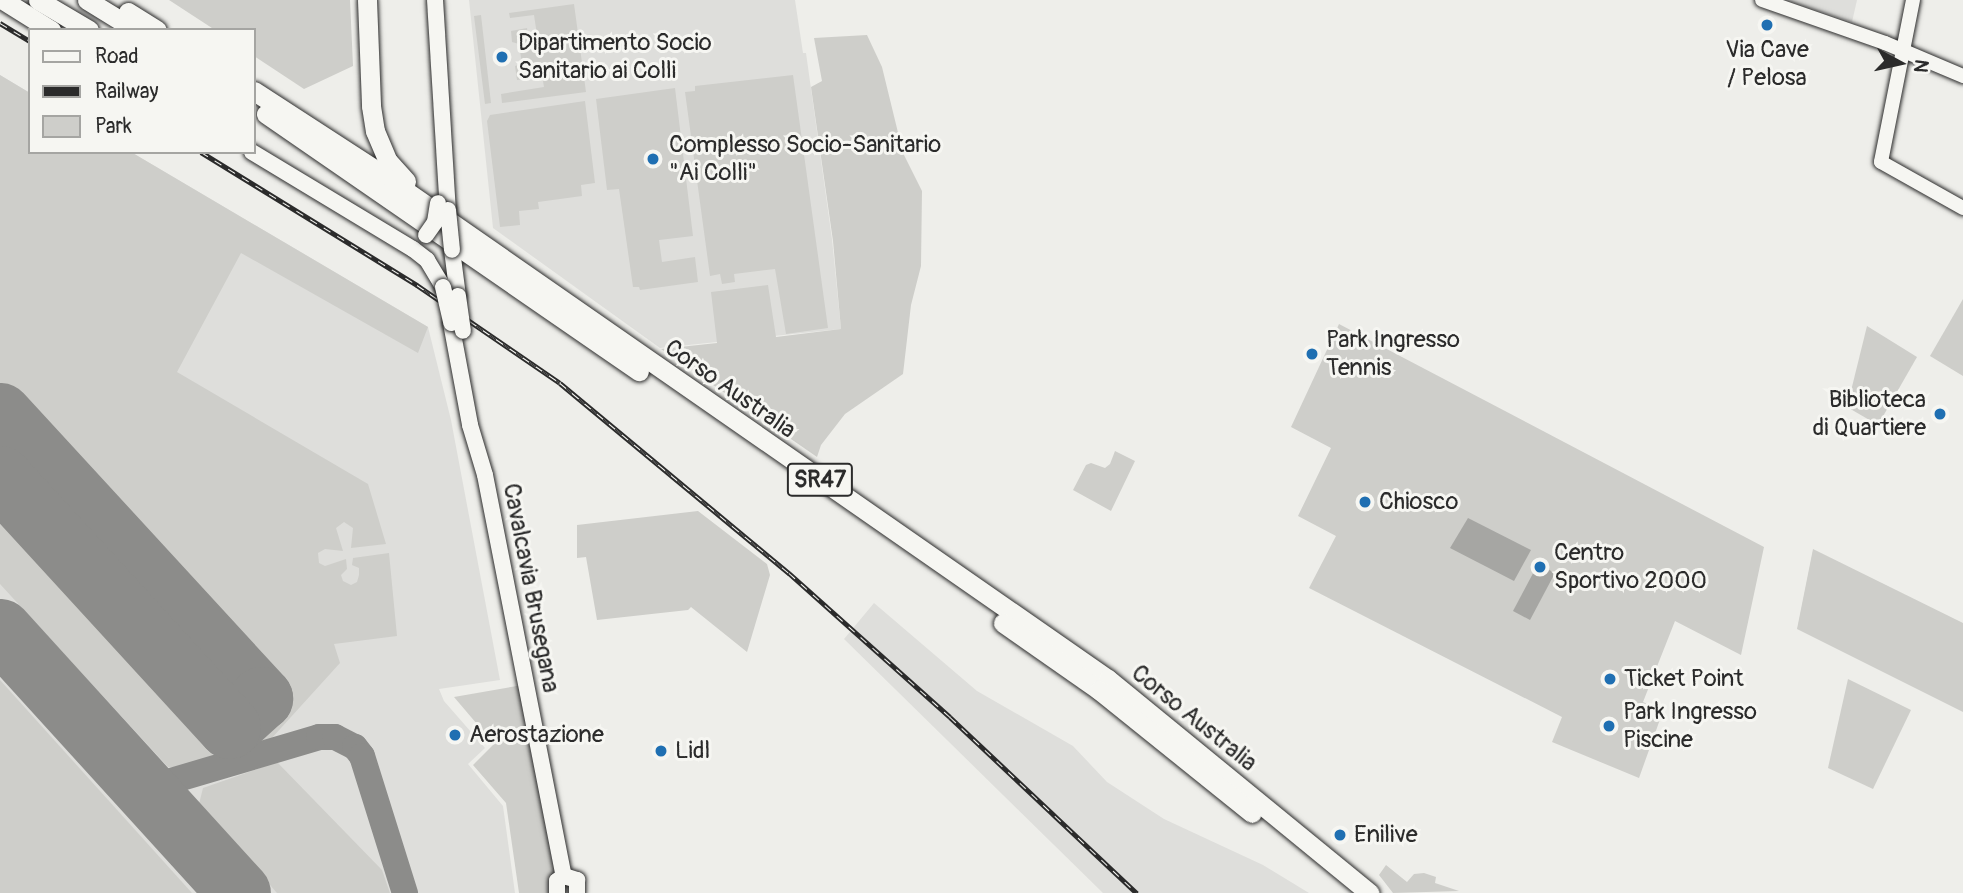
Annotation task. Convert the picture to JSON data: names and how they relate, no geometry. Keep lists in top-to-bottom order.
{
  "streets": {
    "highway": ["Corso Australia", "SR47"],
    "main road": ["Cavalcavia Brusegana"]
  },
  "places": [
    "Via Cave / Pelosa",
    "Dipartimento Socio Sanitario ai Colli",
    "Complesso Socio-Sanitario \"Ai Colli\"",
    "Park Ingresso Tennis",
    "Biblioteca di Quartiere",
    "Chiosco",
    "Centro Sportivo 2000",
    "Ticket Point",
    "Park Ingresso Piscine",
    "Aerostazione",
    "Lidl",
    "Enilive"
  ],
  "legend": ["Road", "Railway", "Park"],
  "north": "right"
}
